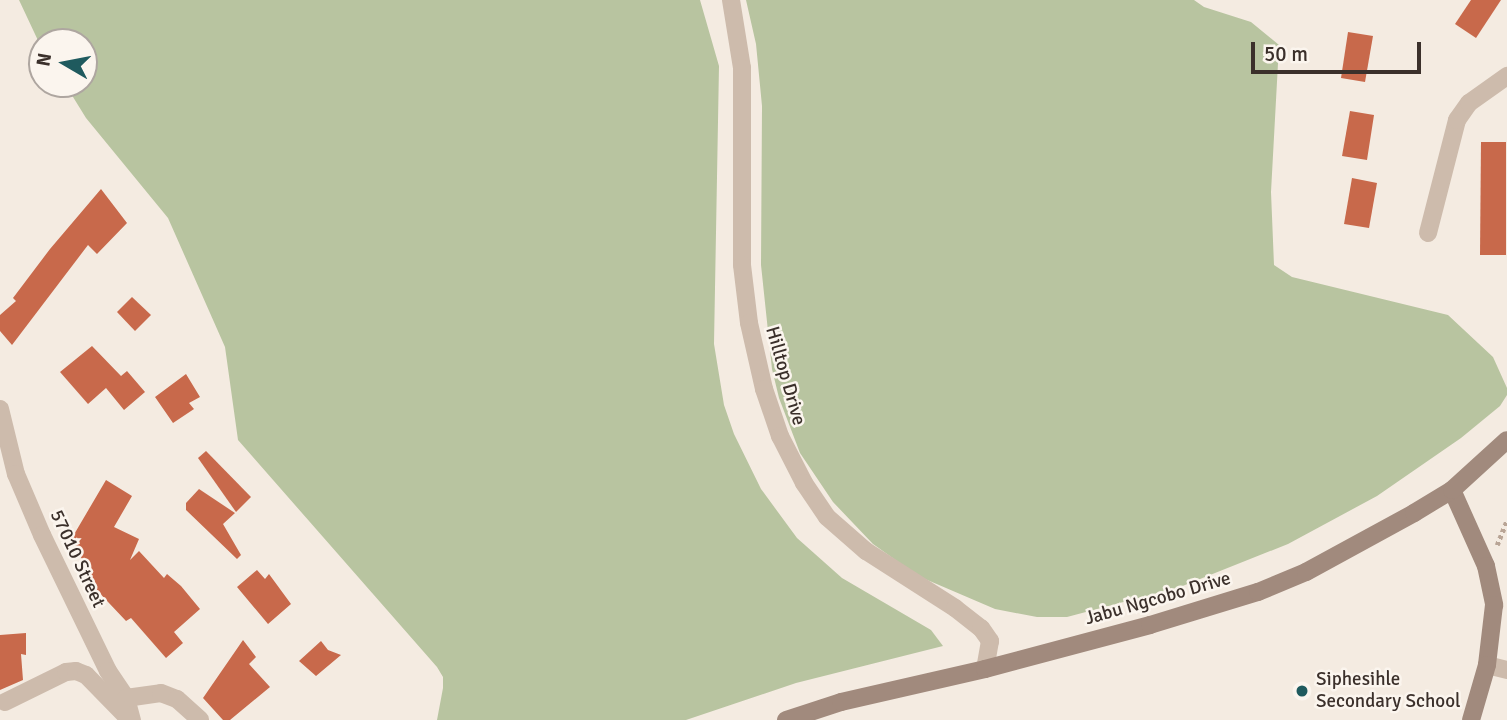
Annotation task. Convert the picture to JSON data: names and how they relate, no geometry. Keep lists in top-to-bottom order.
{
  "streets": {
    "main road": ["Jabu Ngcobo Drive"],
    "street": ["Hilltop Drive", "57010 Street"]
  },
  "crossings": [
    ["Hilltop Drive", "Jabu Ngcobo Drive"]
  ],
  "places": ["Siphesihle Secondary School"],
  "scale_bar": "50 m",
  "north": "left"
}
